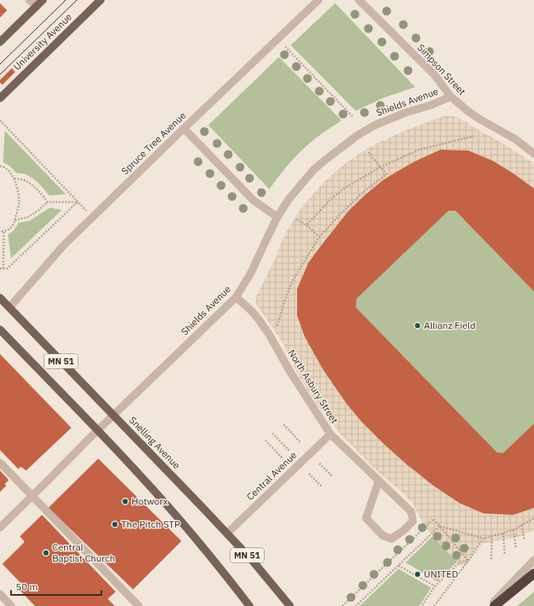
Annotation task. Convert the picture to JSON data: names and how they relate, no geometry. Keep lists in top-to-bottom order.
{
  "streets": {
    "main road": ["University Avenue", "MN 51", "Snelling Avenue"],
    "street": [
      "Simpson Street",
      "Shields Avenue",
      "Spruce Tree Avenue",
      "North Asbury Street",
      "Central Avenue"
    ]
  },
  "crossings": [
    ["Simpson Street", "Shields Avenue"],
    ["Shields Avenue", "MN 51"],
    ["Shields Avenue", "North Asbury Street"],
    ["Shields Avenue", "Snelling Avenue"],
    ["Spruce Tree Avenue", "Snelling Avenue"],
    ["North Asbury Street", "Central Avenue"],
    ["Snelling Avenue", "Central Avenue"]
  ],
  "places": [
    "Allianz Field",
    "Hotworx",
    "The Pitch STP",
    "Central Baptist Church",
    "UNITED"
  ],
  "scale_bar": "50 m"
}
